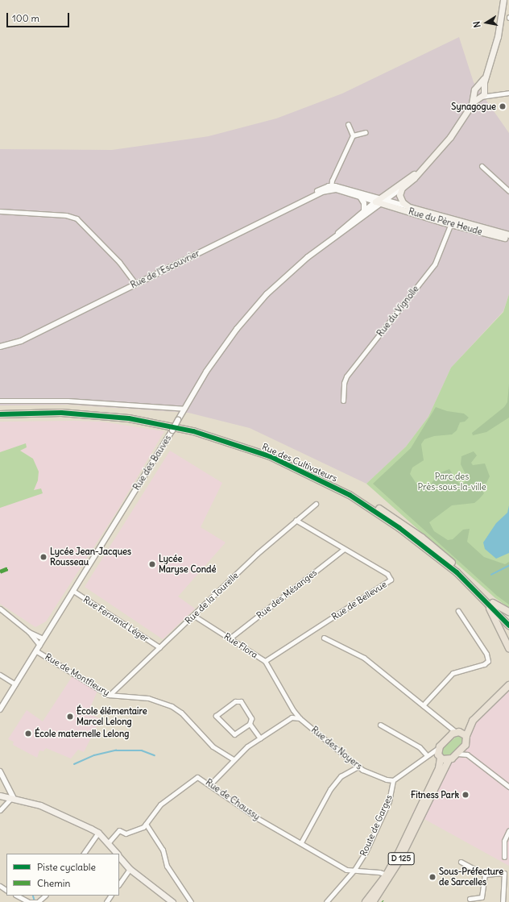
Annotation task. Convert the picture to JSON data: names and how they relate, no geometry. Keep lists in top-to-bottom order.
{
  "streets": {
    "main road": ["Rue du Père Heude", "Rue des Cultivateurs", "D 125"],
    "street": [
      "Rue de l'Escouvrier",
      "Rue du Vignolle",
      "Rue des Bauves",
      "Rue des Mésanges",
      "Rue de la Tourelle",
      "Rue de Bellevue",
      "Rue Fernand Léger",
      "Rue Flora",
      "Rue de Montfleury",
      "Rue des Noyers",
      "Rue de Chaussy",
      "Route de Garges"
    ]
  },
  "crossings": [
    ["Rue du Père Heude", "Rue du Vignolle"],
    ["Rue du Père Heude", "Rue des Bauves"],
    ["Rue des Bauves", "Rue Fernand Léger"],
    ["Rue des Bauves", "Rue de Montfleury"],
    ["Rue des Mésanges", "Rue de Bellevue"],
    ["Rue des Mésanges", "Rue Flora"],
    ["Rue de la Tourelle", "Rue de Bellevue"],
    ["Rue de la Tourelle", "Rue Fernand Léger"],
    ["Rue de la Tourelle", "Rue Flora"],
    ["Rue de la Tourelle", "Rue de Montfleury"],
    ["Rue de Bellevue", "Rue Flora"],
    ["Rue Flora", "Rue des Noyers"],
    ["Rue des Noyers", "Route de Garges"],
    ["Rue de Chaussy", "Route de Garges"],
    ["Rue de Chaussy", "D 125"]
  ],
  "parks": ["Parc des Près-sous-la-ville"],
  "places": [
    "Synagogue",
    "Lycée Jean-Jacques Rousseau",
    "Lycée Maryse Condé",
    "École élémentaire Marcel Lelong",
    "École maternelle Lelong",
    "Fitness Park",
    "Sous-Préfecture de Sarcelles"
  ],
  "legend": ["Piste cyclable", "Chemin"],
  "scale_bar": "100 m",
  "north": "left"
}
